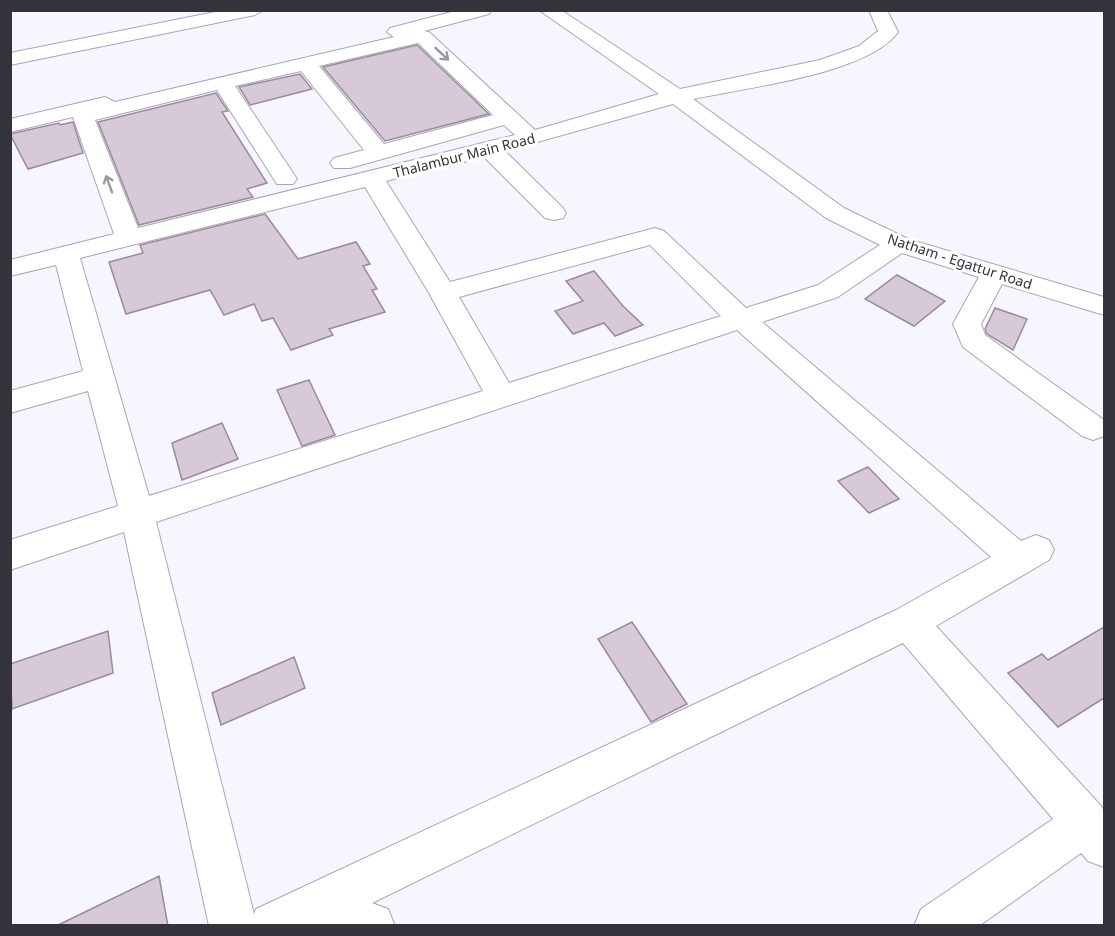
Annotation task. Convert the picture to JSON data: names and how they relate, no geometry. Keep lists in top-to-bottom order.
{
  "streets": {
    "street": ["Thalambur Main Road", "Natham - Egattur Road"]
  },
  "crossings": [
    ["Thalambur Main Road", "Natham - Egattur Road"]
  ]
}
